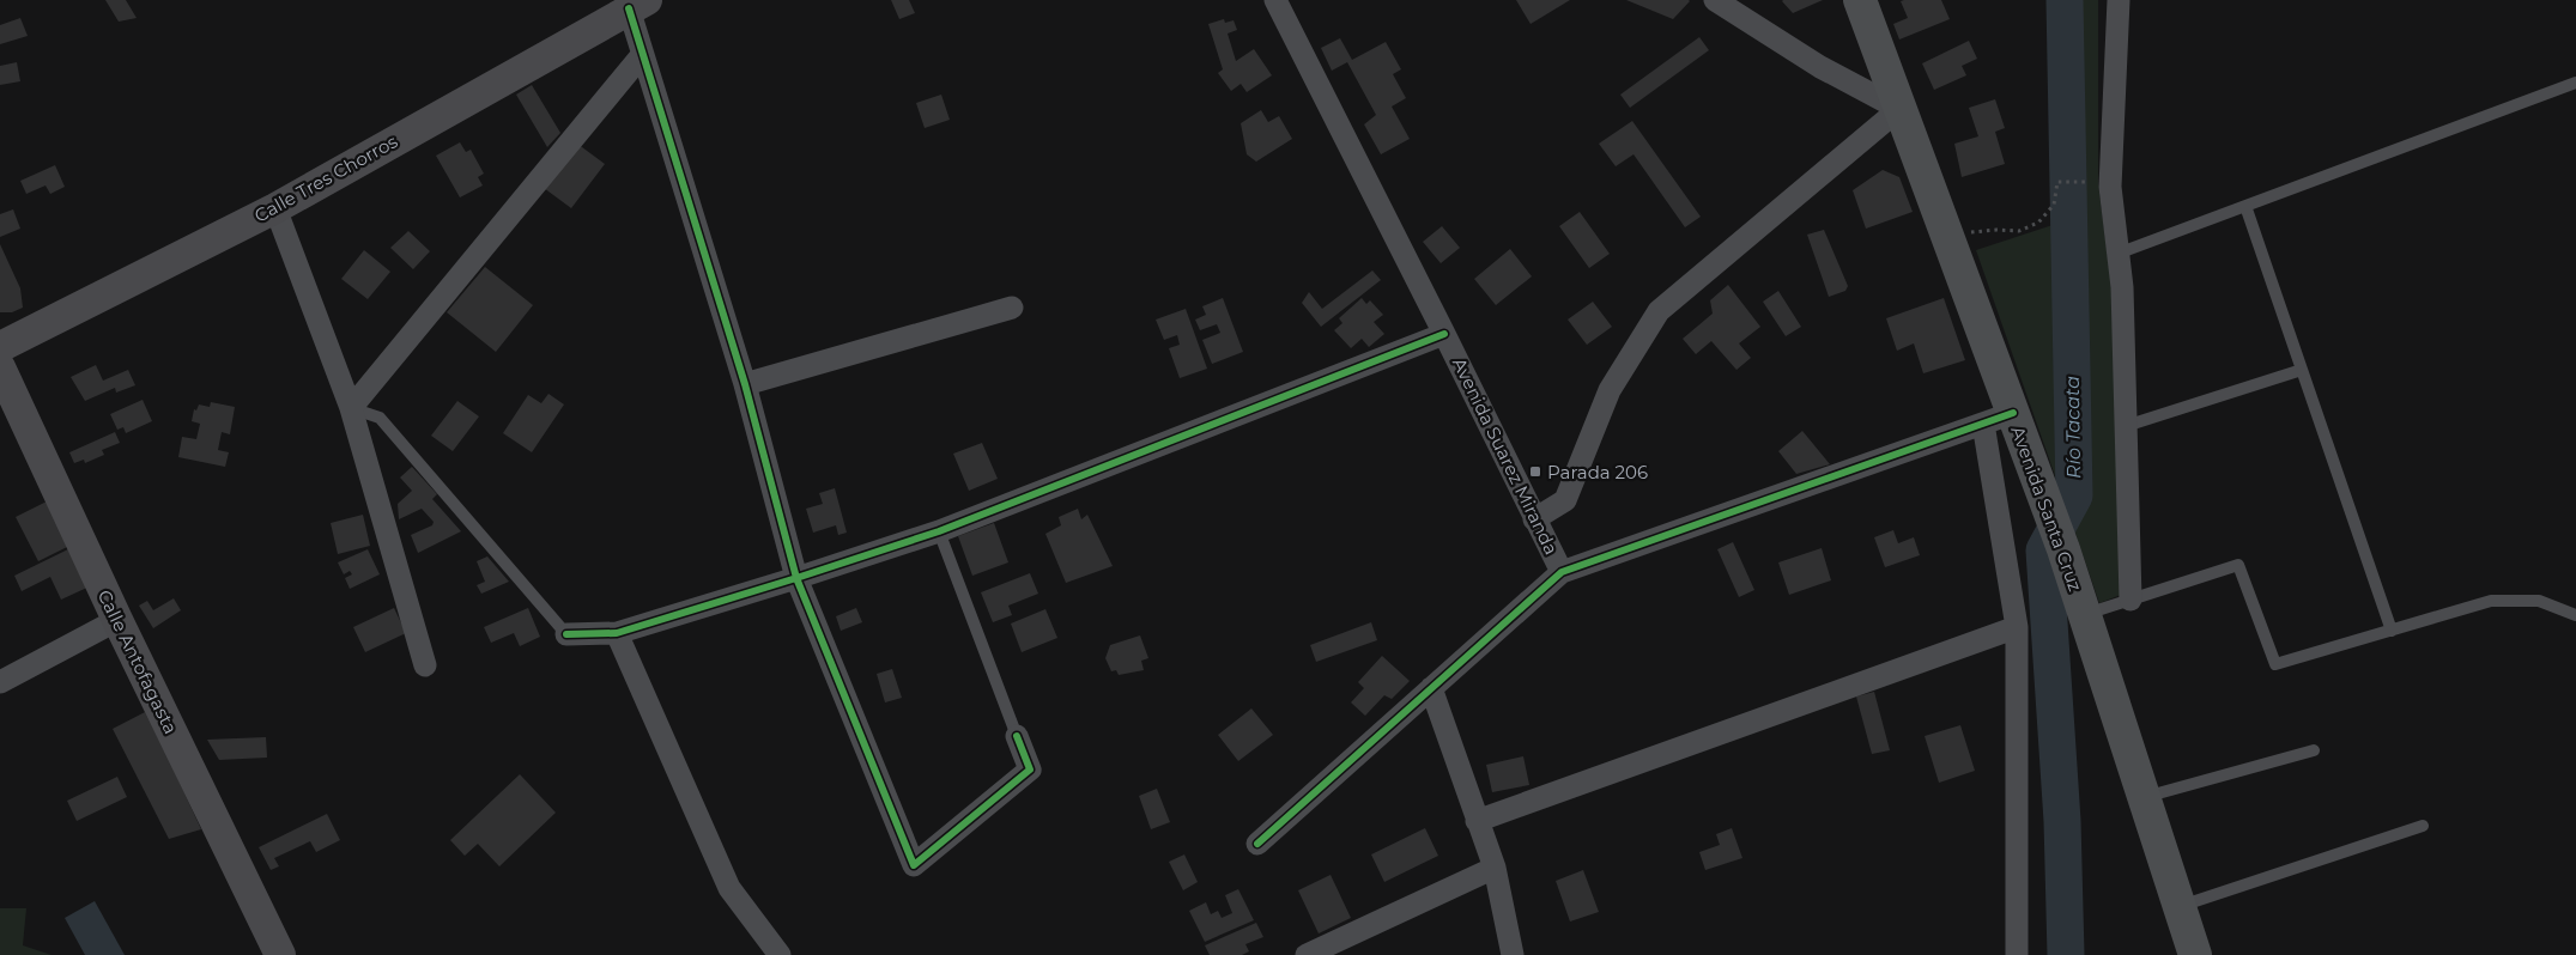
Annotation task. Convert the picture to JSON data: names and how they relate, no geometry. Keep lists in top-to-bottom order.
{
  "streets": {
    "main road": ["Calle Tres Chorros", "Avenida Santa Cruz", "Calle Antofagasta"],
    "street": ["Avenida Suarez Miranda"]
  },
  "water": ["Río Tacata"],
  "places": {
    "transit": ["Parada 206"]
  }
}
